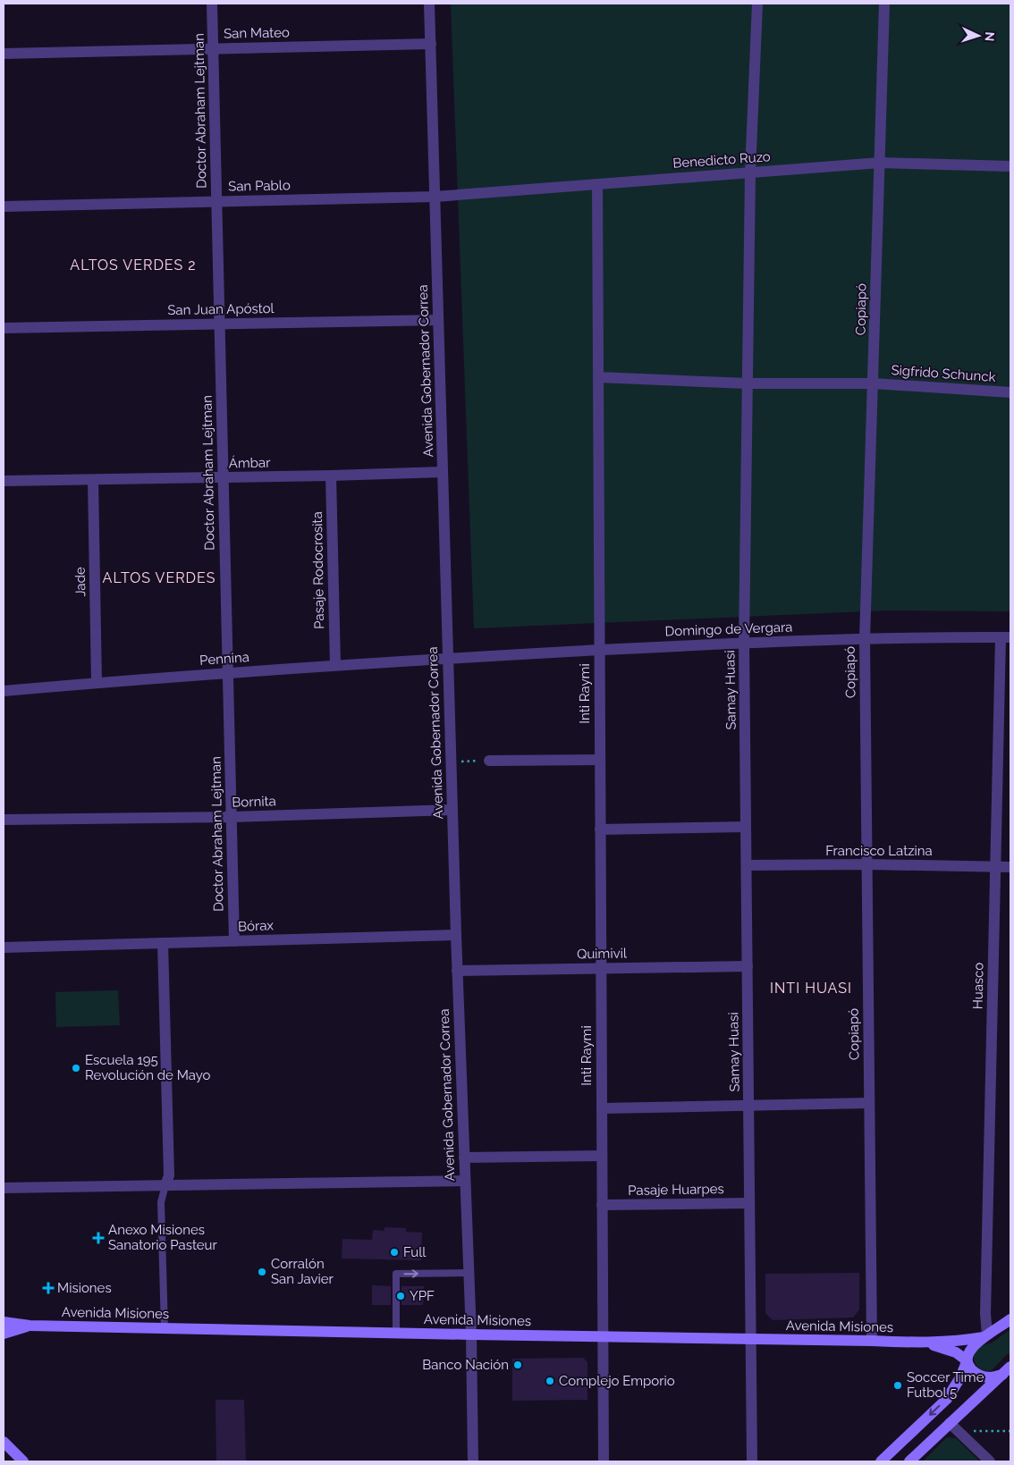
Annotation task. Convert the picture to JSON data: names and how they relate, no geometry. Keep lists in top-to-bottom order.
{
  "streets": {
    "main road": ["Avenida Misiones"],
    "street": [
      "San Mateo",
      "Doctor Abraham Lejtman",
      "Benedicto Ruzo",
      "San Pablo",
      "San Juan Apóstol",
      "Copiapó",
      "Avenida Gobernador Correa",
      "Sigfrido Schunck",
      "Ámbar",
      "Pasaje Rodocrosita",
      "Jade",
      "Domingo de Vergara",
      "Pennina",
      "Samay Huasi",
      "Inti Raymi",
      "Bornita",
      "Francisco Latzina",
      "Bórax",
      "Quimivil",
      "Huasco",
      "Pasaje Huarpes"
    ]
  },
  "crossings": [
    ["San Mateo", "Doctor Abraham Lejtman"],
    ["San Mateo", "Avenida Gobernador Correa"],
    ["Doctor Abraham Lejtman", "San Pablo"],
    ["Doctor Abraham Lejtman", "San Juan Apóstol"],
    ["Doctor Abraham Lejtman", "Ámbar"],
    ["Doctor Abraham Lejtman", "Pennina"],
    ["Doctor Abraham Lejtman", "Bornita"],
    ["Doctor Abraham Lejtman", "Bórax"],
    ["Benedicto Ruzo", "San Pablo"],
    ["Benedicto Ruzo", "Copiapó"],
    ["Benedicto Ruzo", "Avenida Gobernador Correa"],
    ["Benedicto Ruzo", "Samay Huasi"],
    ["Benedicto Ruzo", "Inti Raymi"],
    ["San Pablo", "Avenida Gobernador Correa"],
    ["San Juan Apóstol", "Avenida Gobernador Correa"],
    ["Copiapó", "Sigfrido Schunck"],
    ["Copiapó", "Domingo de Vergara"],
    ["Copiapó", "Francisco Latzina"],
    ["Copiapó", "Avenida Misiones"],
    ["Avenida Gobernador Correa", "Ámbar"],
    ["Avenida Gobernador Correa", "Domingo de Vergara"],
    ["Avenida Gobernador Correa", "Pennina"],
    ["Avenida Gobernador Correa", "Bornita"],
    ["Avenida Gobernador Correa", "Bórax"],
    ["Avenida Gobernador Correa", "Quimivil"],
    ["Avenida Gobernador Correa", "Avenida Misiones"],
    ["Sigfrido Schunck", "Samay Huasi"],
    ["Sigfrido Schunck", "Inti Raymi"],
    ["Ámbar", "Pasaje Rodocrosita"],
    ["Ámbar", "Jade"],
    ["Pasaje Rodocrosita", "Pennina"],
    ["Jade", "Pennina"],
    ["Domingo de Vergara", "Pennina"],
    ["Domingo de Vergara", "Samay Huasi"],
    ["Domingo de Vergara", "Inti Raymi"],
    ["Domingo de Vergara", "Huasco"],
    ["Samay Huasi", "Francisco Latzina"],
    ["Samay Huasi", "Quimivil"],
    ["Samay Huasi", "Pasaje Huarpes"],
    ["Samay Huasi", "Avenida Misiones"],
    ["Inti Raymi", "Quimivil"],
    ["Inti Raymi", "Pasaje Huarpes"],
    ["Inti Raymi", "Avenida Misiones"],
    ["Francisco Latzina", "Huasco"],
    ["Huasco", "Avenida Misiones"]
  ],
  "districts": ["ALTOS VERDES 2", "ALTOS VERDES", "INTI HUASI"],
  "places": {
    "other": [
      "Escuela 195 Revolución de Mayo",
      "Full",
      "Corralón San Javier",
      "YPF",
      "Banco Nación",
      "Complejo Emporio",
      "Soccer Time Futbol 5"
    ],
    "health": ["Anexo Misiones Sanatorio Pasteur", "Misiones"]
  },
  "north": "right"
}
